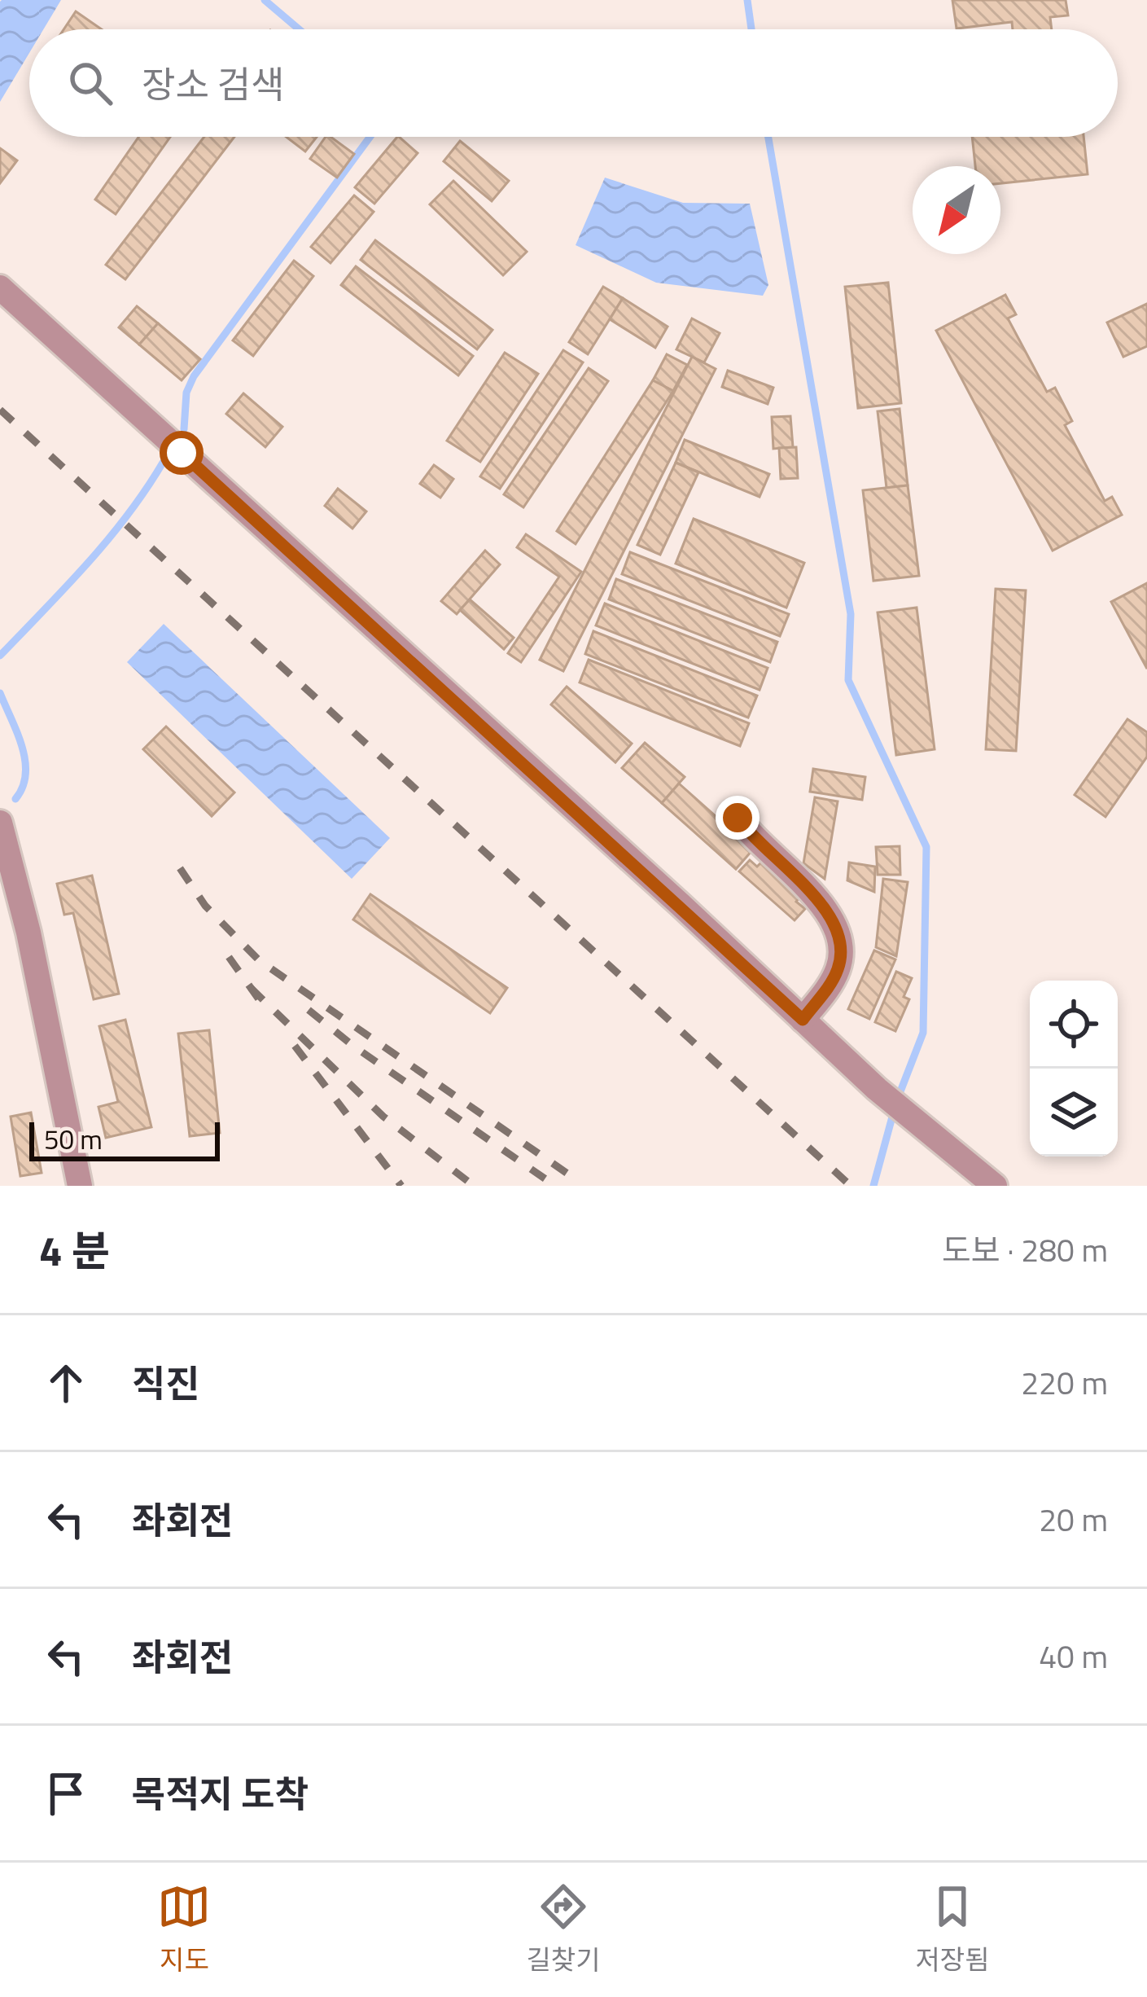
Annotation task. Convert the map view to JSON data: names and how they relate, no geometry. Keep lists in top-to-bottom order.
{
  "scale_bar": "50 m",
  "north": "bottom left",
  "page": {
    "search": "장소 검색",
    "scale": "50 m",
    "heading": ["4 분", "도보 · 280 m"],
    "list": [
      ["직진", "220 m"],
      ["좌회전", "20 m"],
      ["좌회전", "40 m"],
      "목적지 도착"
    ],
    "nav": ["지도", "길찾기", "저장됨"]
  }
}
